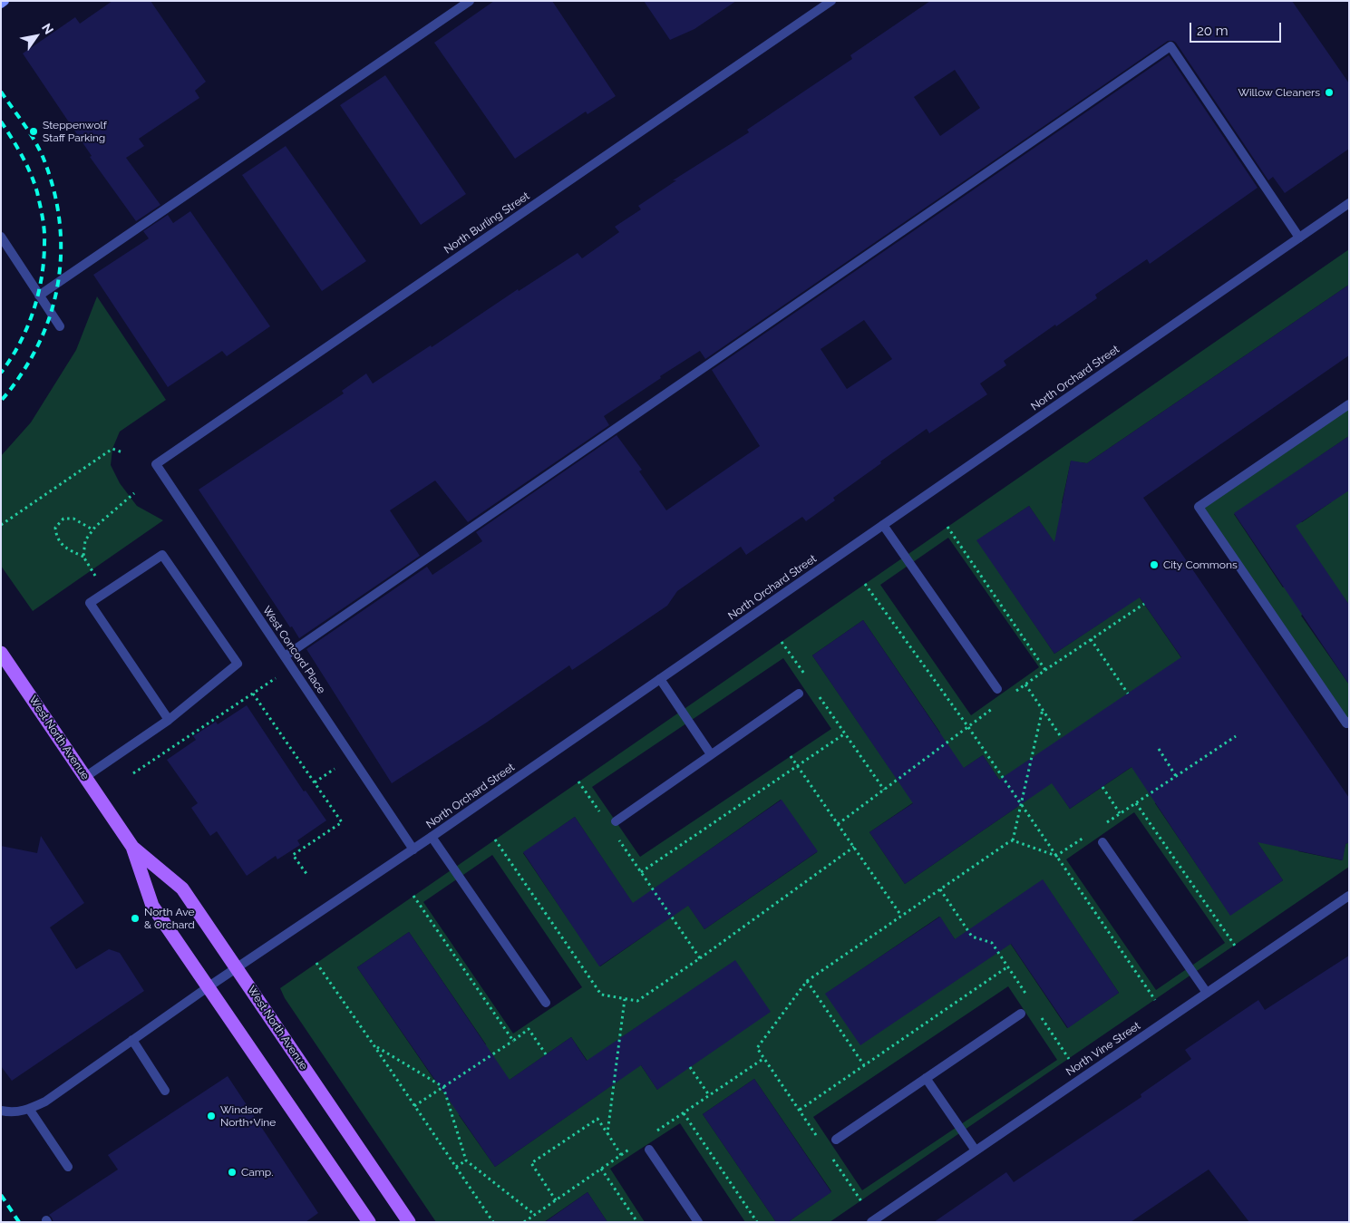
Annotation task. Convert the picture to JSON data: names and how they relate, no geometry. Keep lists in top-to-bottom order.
{
  "streets": {
    "main road": ["West North Avenue"],
    "street": [
      "North Burling Street",
      "North Orchard Street",
      "West Concord Place",
      "North Vine Street"
    ]
  },
  "crossings": [
    ["North Burling Street", "West Concord Place"],
    ["North Orchard Street", "West Concord Place"],
    ["North Orchard Street", "West North Avenue"]
  ],
  "places": [
    "Willow Cleaners",
    "Steppenwolf Staff Parking",
    "City Commons",
    "North Ave & Orchard",
    "Windsor North+Vine",
    "Camp."
  ],
  "scale_bar": "20 m",
  "north": "top right"
}
